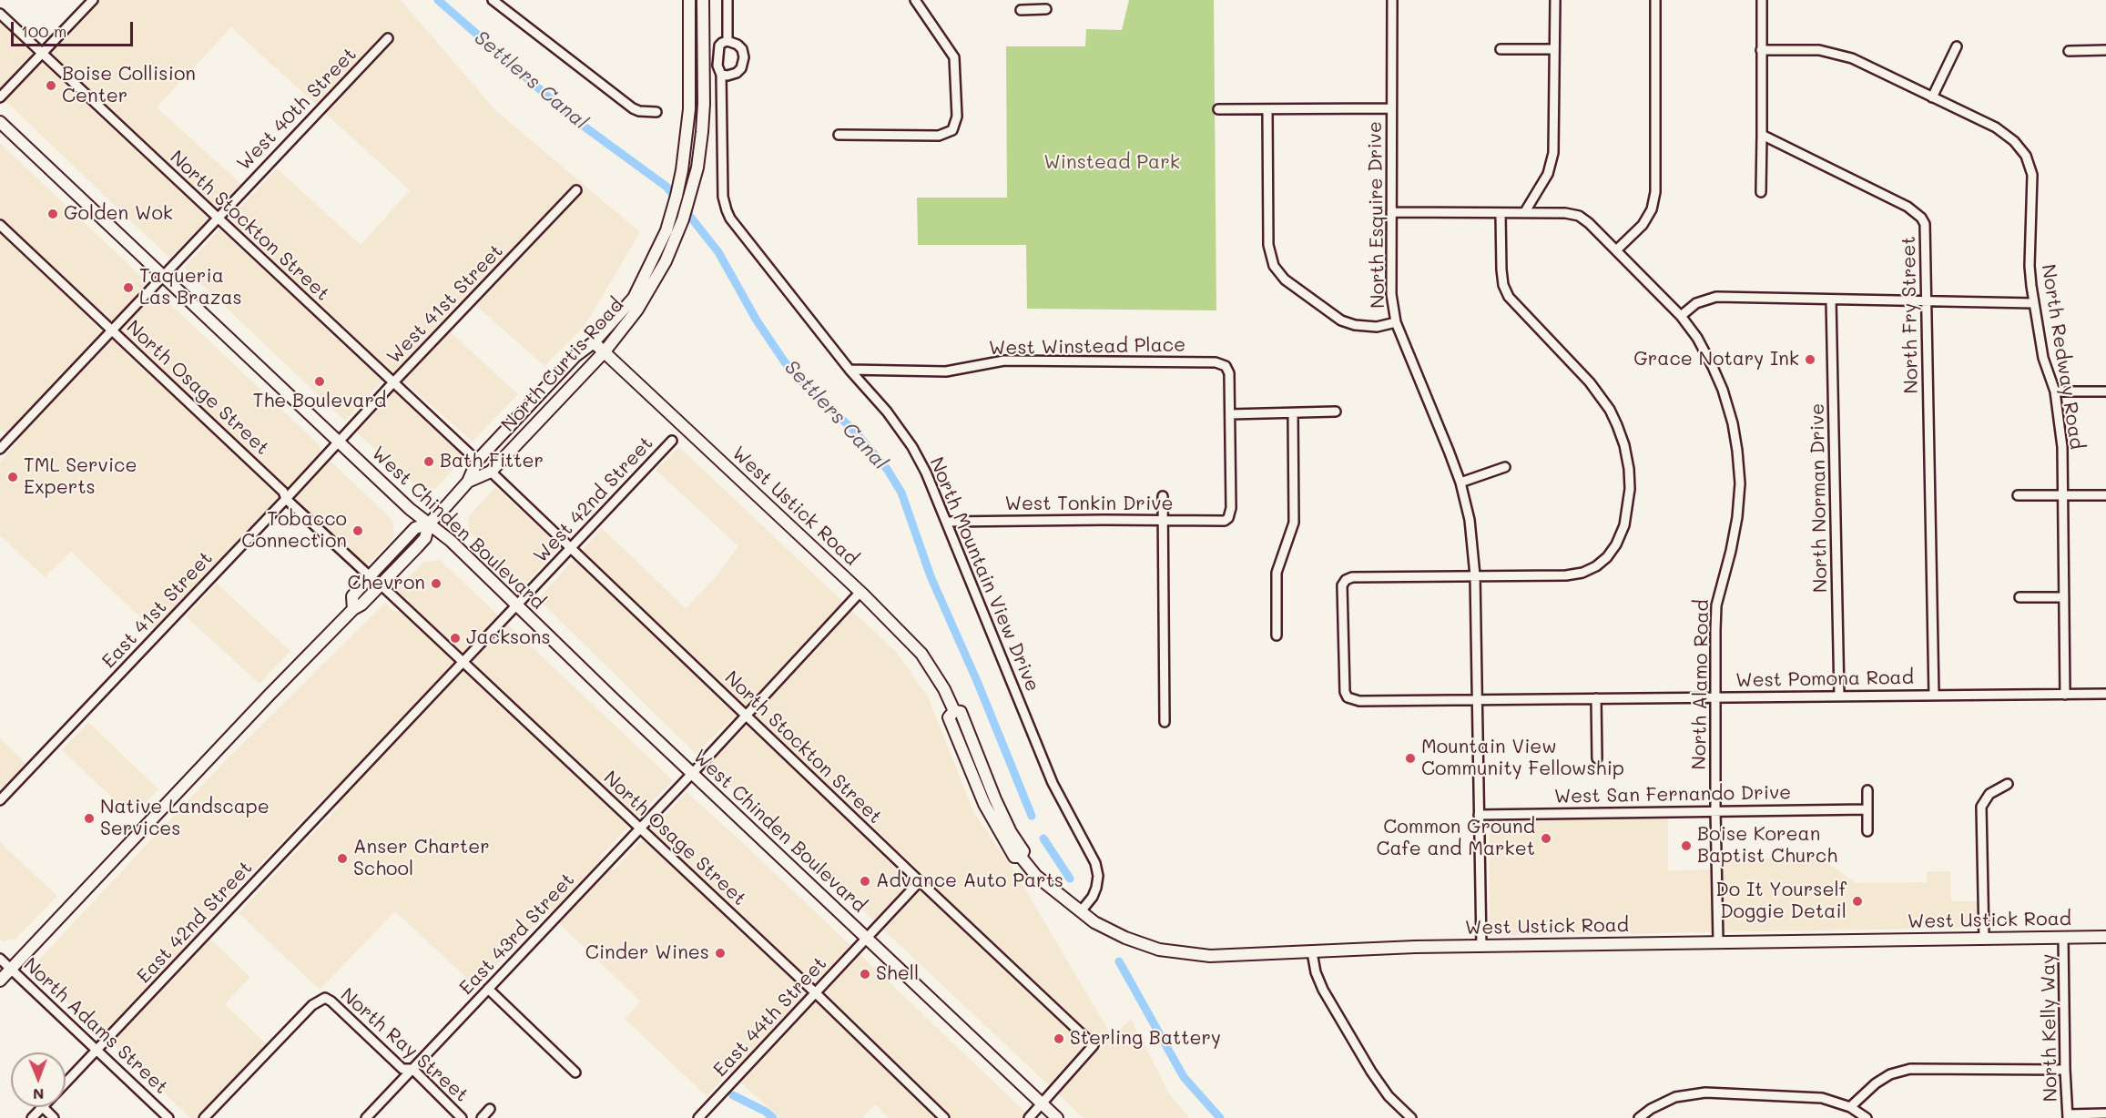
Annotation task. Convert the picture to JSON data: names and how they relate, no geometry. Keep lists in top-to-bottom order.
{
  "streets": {
    "main road": ["North Curtis Road", "West Ustick Road", "West Chinden Boulevard"],
    "street": [
      "West 40th Street",
      "North Esquire Drive",
      "North Stockton Street",
      "West 41st Street",
      "North Fry Street",
      "West Winstead Place",
      "North Redway Road",
      "North Osage Street",
      "North Norman Drive",
      "West 42nd Street",
      "West Tonkin Drive",
      "North Mountain View Drive",
      "East 41st Street",
      "West Pomona Road",
      "North Alamo Road",
      "West San Fernando Drive",
      "East 42nd Street",
      "East 43rd Street",
      "East 44th Street",
      "North Adams Street",
      "North Kelly Way",
      "North Ray Street"
    ]
  },
  "crossings": [
    ["West 40th Street", "North Stockton Street"],
    ["West 40th Street", "North Osage Street"],
    ["West 40th Street", "West Chinden Boulevard"],
    ["North Esquire Drive", "West Ustick Road"],
    ["North Esquire Drive", "West Pomona Road"],
    ["North Esquire Drive", "North Alamo Road"],
    ["North Esquire Drive", "West San Fernando Drive"],
    ["North Stockton Street", "West 41st Street"],
    ["North Stockton Street", "North Curtis Road"],
    ["North Stockton Street", "West 42nd Street"],
    ["North Stockton Street", "West Chinden Boulevard"],
    ["North Stockton Street", "East 43rd Street"],
    ["North Stockton Street", "East 44th Street"],
    ["West 41st Street", "West Chinden Boulevard"],
    ["West 41st Street", "East 41st Street"],
    ["North Fry Street", "West Pomona Road"],
    ["West Winstead Place", "West Tonkin Drive"],
    ["West Winstead Place", "North Mountain View Drive"],
    ["North Redway Road", "West Pomona Road"],
    ["North Curtis Road", "West Ustick Road"],
    ["North Curtis Road", "West Chinden Boulevard"],
    ["North Osage Street", "East 41st Street"],
    ["North Osage Street", "East 42nd Street"],
    ["North Osage Street", "East 43rd Street"],
    ["North Osage Street", "East 44th Street"],
    ["North Norman Drive", "West Pomona Road"],
    ["West 42nd Street", "West Chinden Boulevard"],
    ["West 42nd Street", "East 42nd Street"],
    ["West Tonkin Drive", "North Mountain View Drive"],
    ["West Ustick Road", "North Mountain View Drive"],
    ["West Ustick Road", "North Alamo Road"],
    ["West Ustick Road", "East 43rd Street"],
    ["West Ustick Road", "North Kelly Way"],
    ["West Chinden Boulevard", "East 41st Street"],
    ["West Chinden Boulevard", "East 42nd Street"],
    ["West Chinden Boulevard", "East 43rd Street"],
    ["West Chinden Boulevard", "East 44th Street"],
    ["West Pomona Road", "North Alamo Road"],
    ["North Alamo Road", "West San Fernando Drive"],
    ["East 42nd Street", "North Adams Street"],
    ["East 43rd Street", "North Ray Street"]
  ],
  "water": ["Settlers Canal"],
  "parks": ["Winstead Park"],
  "places": [
    "Boise Collision Center",
    "Golden Wok",
    "Taqueria Las Brazas",
    "Grace Notary Ink",
    "The Boulevard",
    "Bath Fitter",
    "TML Service Experts",
    "Tobacco Connection",
    "Chevron",
    "Jacksons",
    "Mountain View Community Fellowship",
    "Native Landscape Services",
    "Common Ground Cafe and Market",
    "Boise Korean Baptist Church",
    "Anser Charter School",
    "Advance Auto Parts",
    "Do It Yourself Doggie Detail",
    "Cinder Wines",
    "Shell",
    "Sterling Battery"
  ],
  "scale_bar": "100 m",
  "north": "bottom"
}
